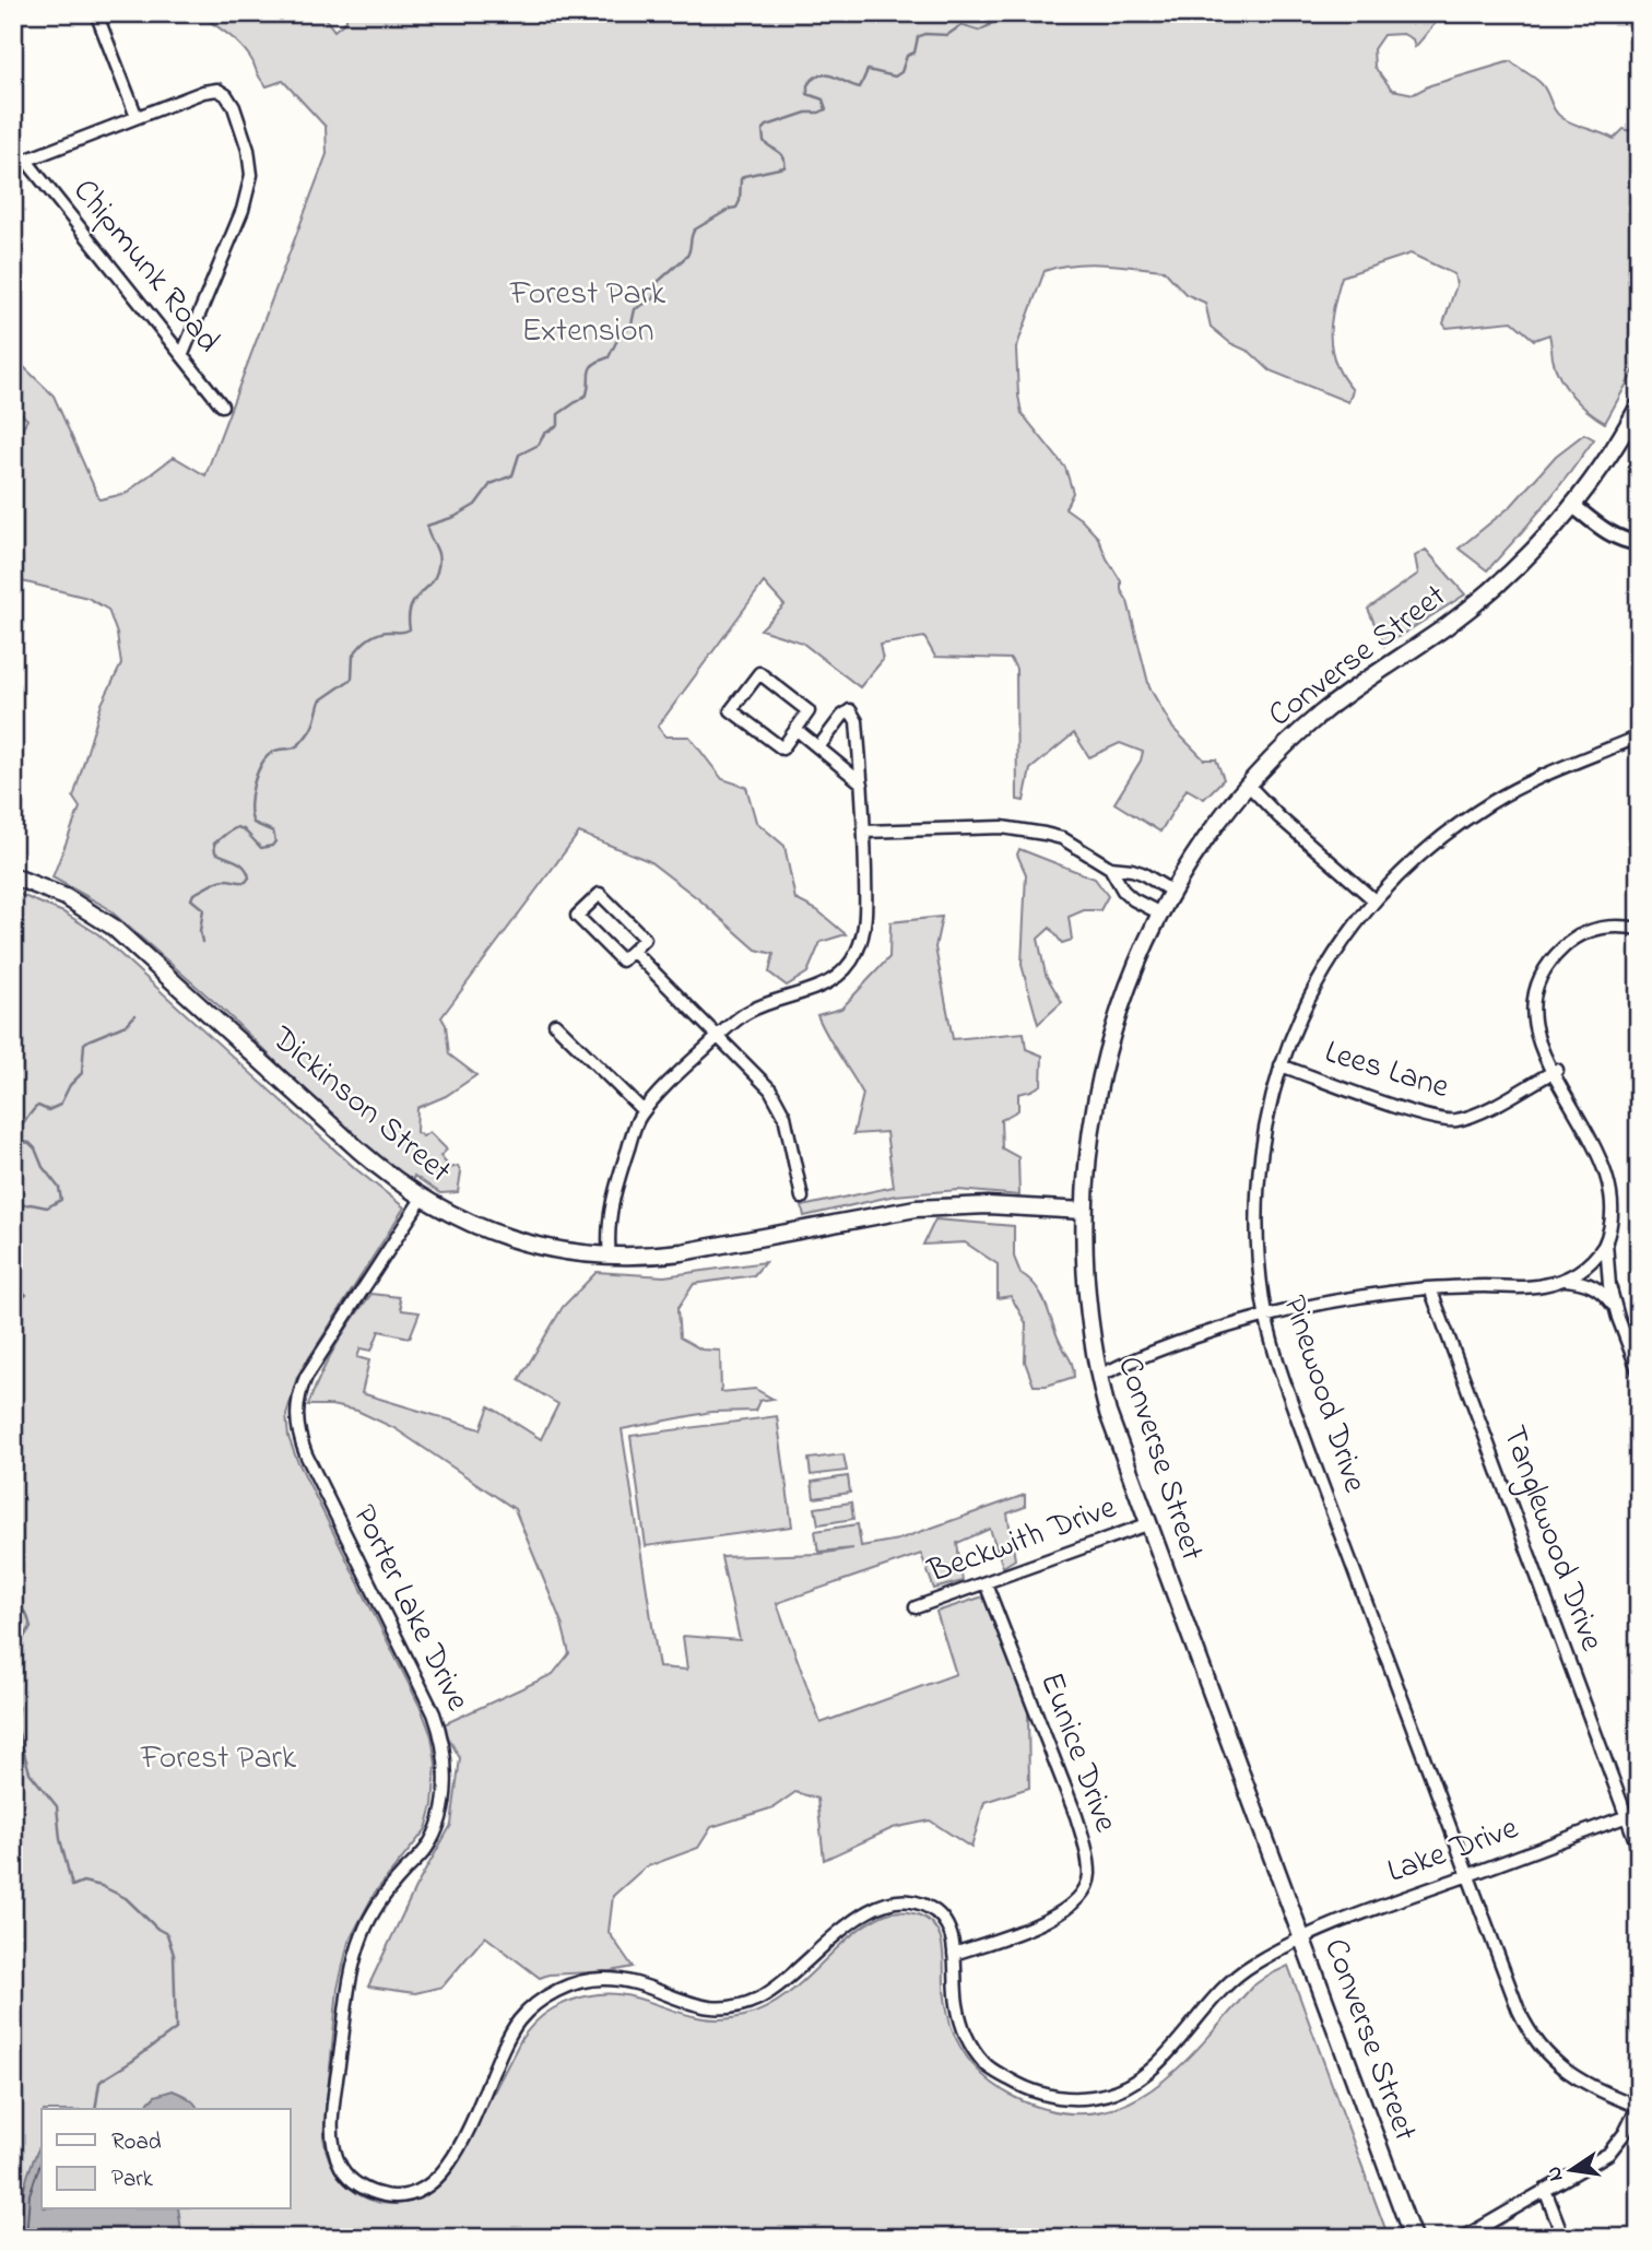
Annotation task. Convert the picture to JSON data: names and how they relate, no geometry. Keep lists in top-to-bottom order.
{
  "streets": {
    "main road": ["Converse Street", "Dickinson Street"],
    "street": [
      "Chipmunk Road",
      "Lees Lane",
      "Pinewood Drive",
      "Tanglewood Drive",
      "Beckwith Drive",
      "Porter Lake Drive",
      "Eunice Drive",
      "Lake Drive"
    ]
  },
  "crossings": [
    ["Converse Street", "Dickinson Street"],
    ["Converse Street", "Beckwith Drive"],
    ["Converse Street", "Porter Lake Drive"],
    ["Converse Street", "Lake Drive"],
    ["Lees Lane", "Pinewood Drive"],
    ["Dickinson Street", "Porter Lake Drive"],
    ["Pinewood Drive", "Lake Drive"],
    ["Tanglewood Drive", "Lake Drive"],
    ["Beckwith Drive", "Eunice Drive"],
    ["Porter Lake Drive", "Eunice Drive"],
    ["Porter Lake Drive", "Lake Drive"]
  ],
  "parks": ["Forest Park Extension", "Forest Park"],
  "legend": ["Road", "Park"],
  "north": "left"
}
